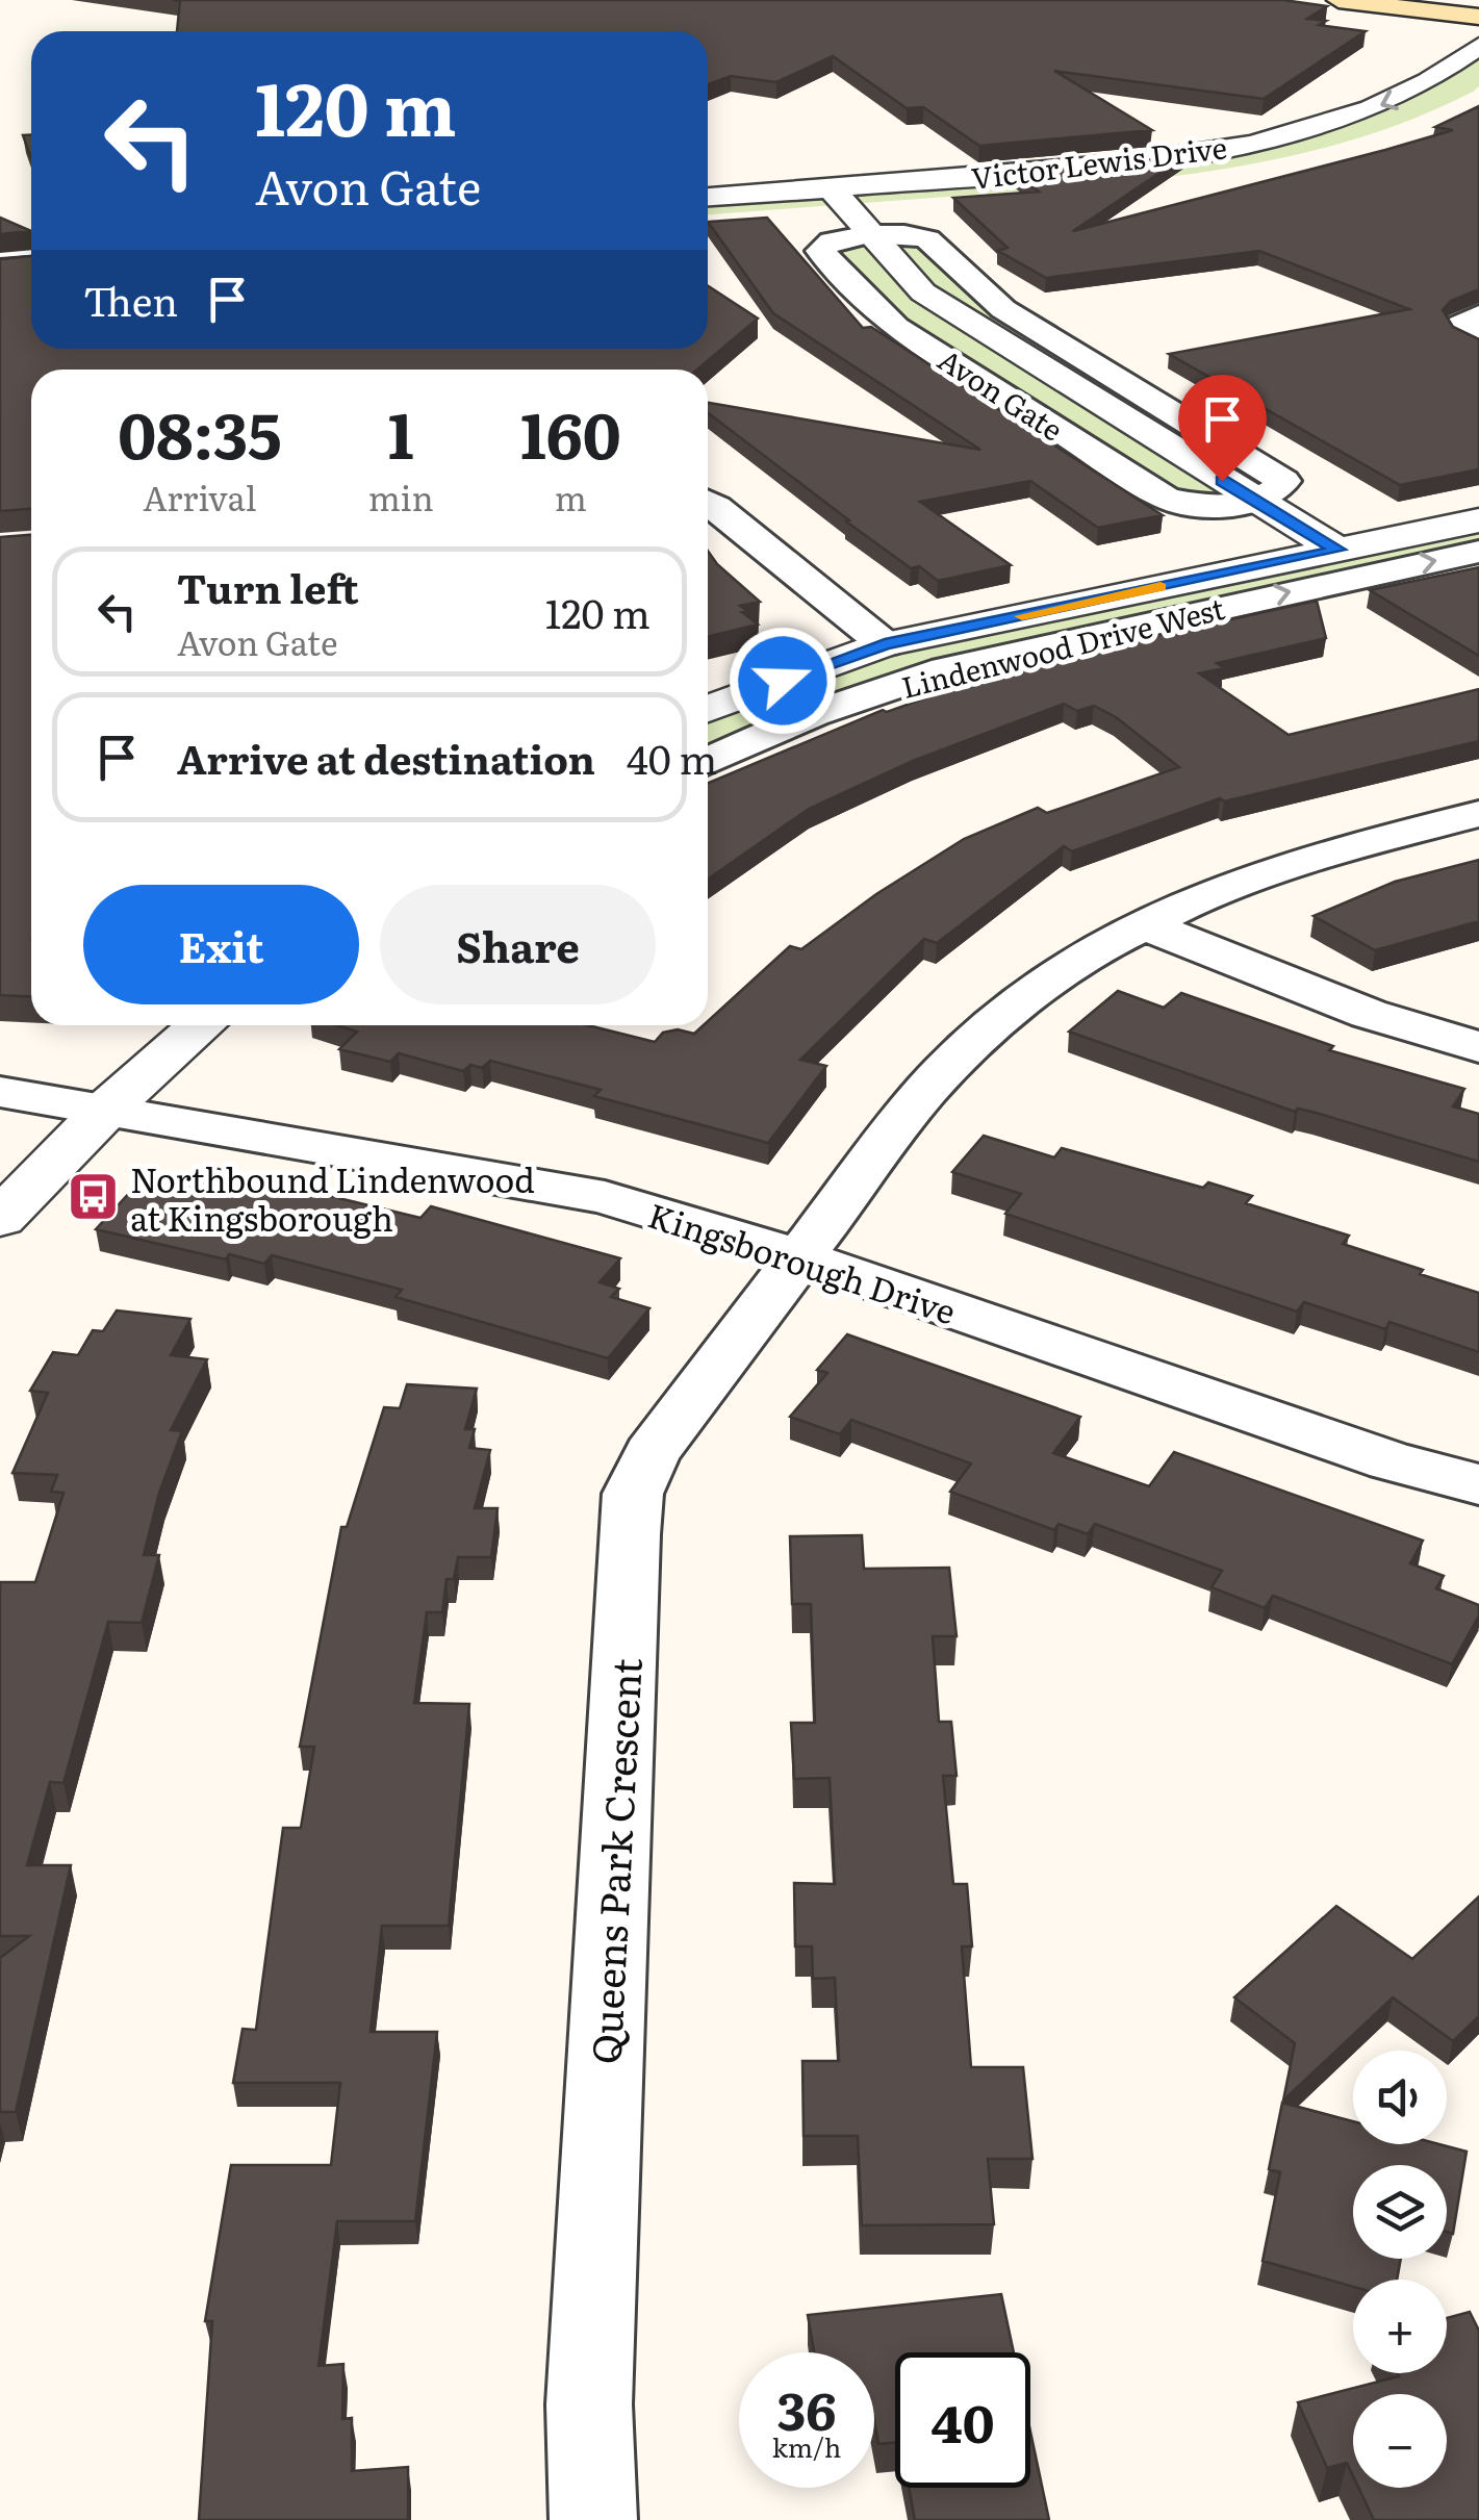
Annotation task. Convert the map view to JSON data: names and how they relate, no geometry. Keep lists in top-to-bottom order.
{
  "streets": {
    "street": [
      "Victor Lewis Drive",
      "Avon Gate",
      "Lindenwood Drive West",
      "Kingsborough Drive",
      "Queens Park Crescent"
    ]
  },
  "crossings": [
    ["Victor Lewis Drive", "Avon Gate"],
    ["Avon Gate", "Lindenwood Drive West"],
    ["Kingsborough Drive", "Queens Park Crescent"]
  ],
  "places": {
    "bus stop": ["Northbound Lindenwood at Kingsborough"]
  },
  "page": {
    "turn": ["120 m", "Avon Gate"],
    "then": "Then",
    "eta": [
      "08:35",
      "Arrival",
      "1",
      "min",
      "160",
      "m"
    ],
    "list": [
      {
        "name": "Turn left",
        "note": "Avon Gate",
        "value": "120 m"
      },
      {
        "name": "Arrive at destination",
        "value": "40 m"
      }
    ],
    "buttons": ["Exit", "Share"],
    "map_buttons": ["+", "−"],
    "speed": "36 km/h",
    "limit": "40"
  }
}
